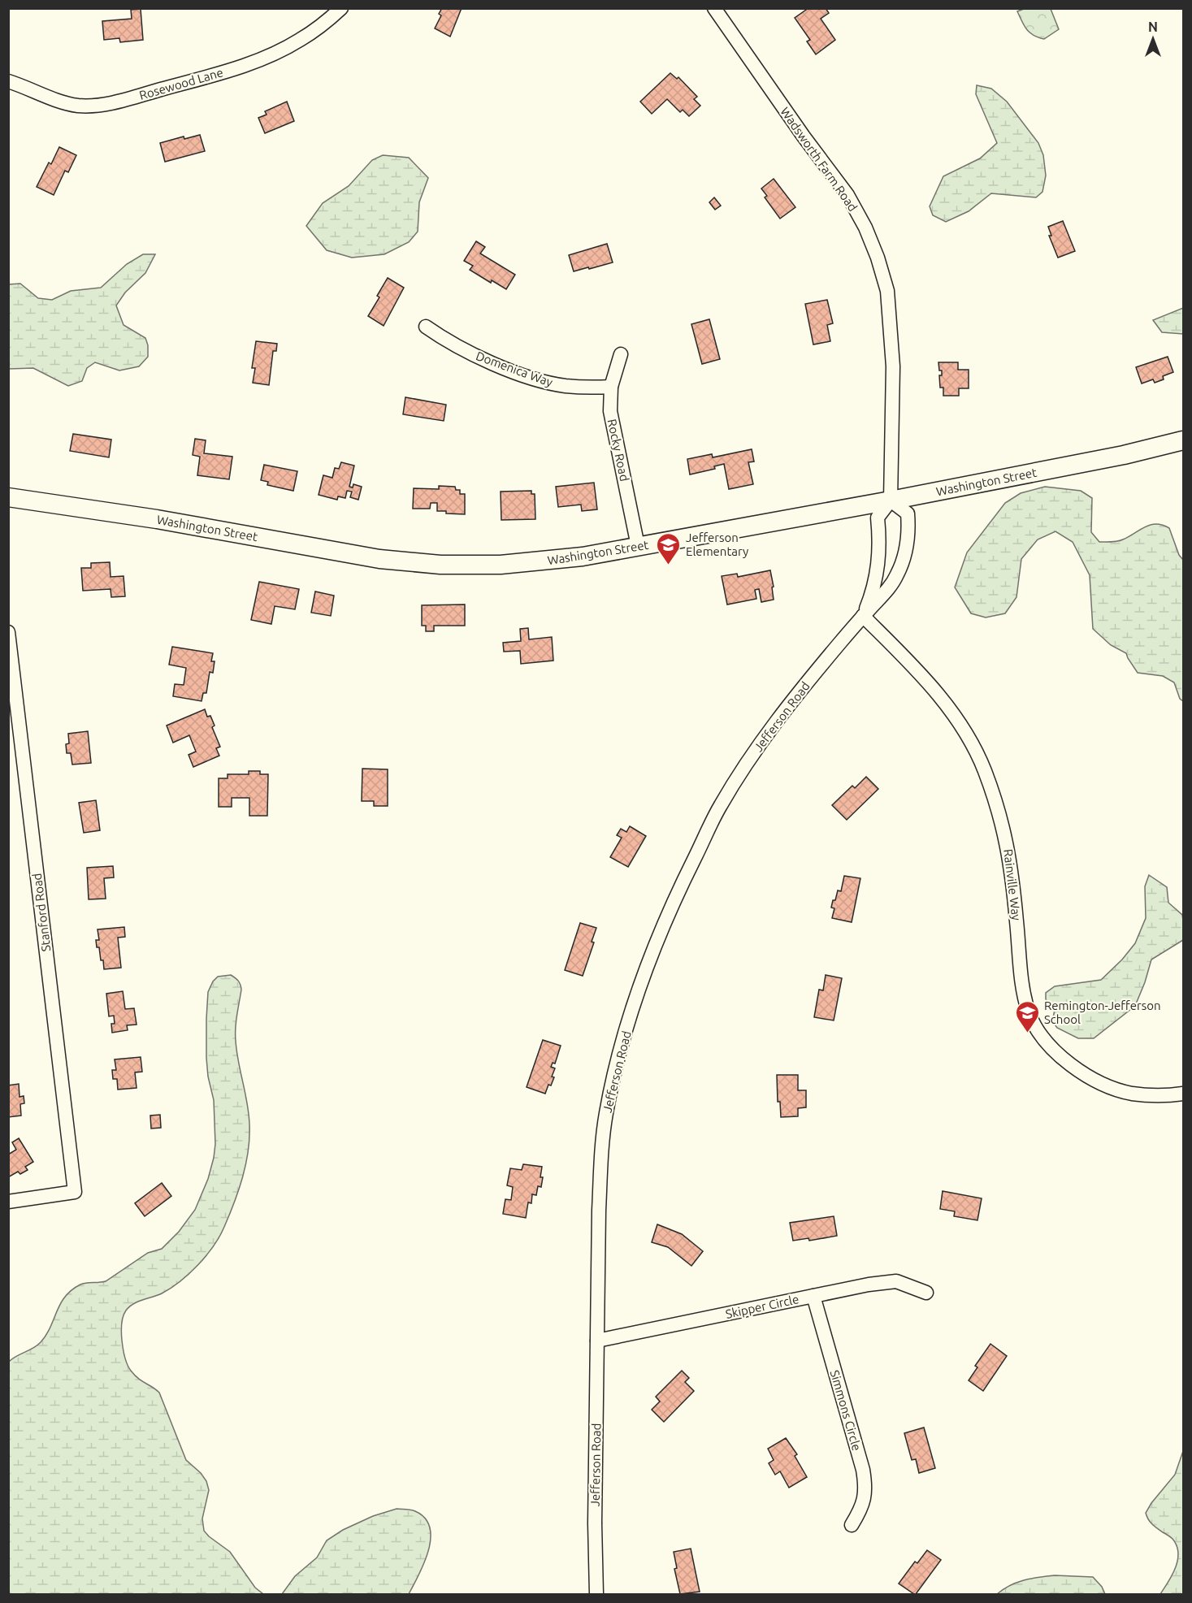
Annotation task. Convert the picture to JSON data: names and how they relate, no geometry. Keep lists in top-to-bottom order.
{
  "streets": {
    "main road": ["Washington Street"],
    "street": [
      "Rosewood Lane",
      "Wadsworth Farm Road",
      "Domenica Way",
      "Rocky Road",
      "Jefferson Road",
      "Rainville Way",
      "Stanford Road",
      "Skipper Circle",
      "Simmons Circle"
    ]
  },
  "crossings": [
    ["Wadsworth Farm Road", "Washington Street"],
    ["Wadsworth Farm Road", "Jefferson Road"],
    ["Domenica Way", "Rocky Road"],
    ["Rocky Road", "Washington Street"],
    ["Washington Street", "Jefferson Road"],
    ["Jefferson Road", "Rainville Way"],
    ["Jefferson Road", "Skipper Circle"],
    ["Skipper Circle", "Simmons Circle"]
  ],
  "places": {
    "school or university": ["Jefferson Elementary", "Remington-Jefferson School"]
  },
  "north": "top"
}
